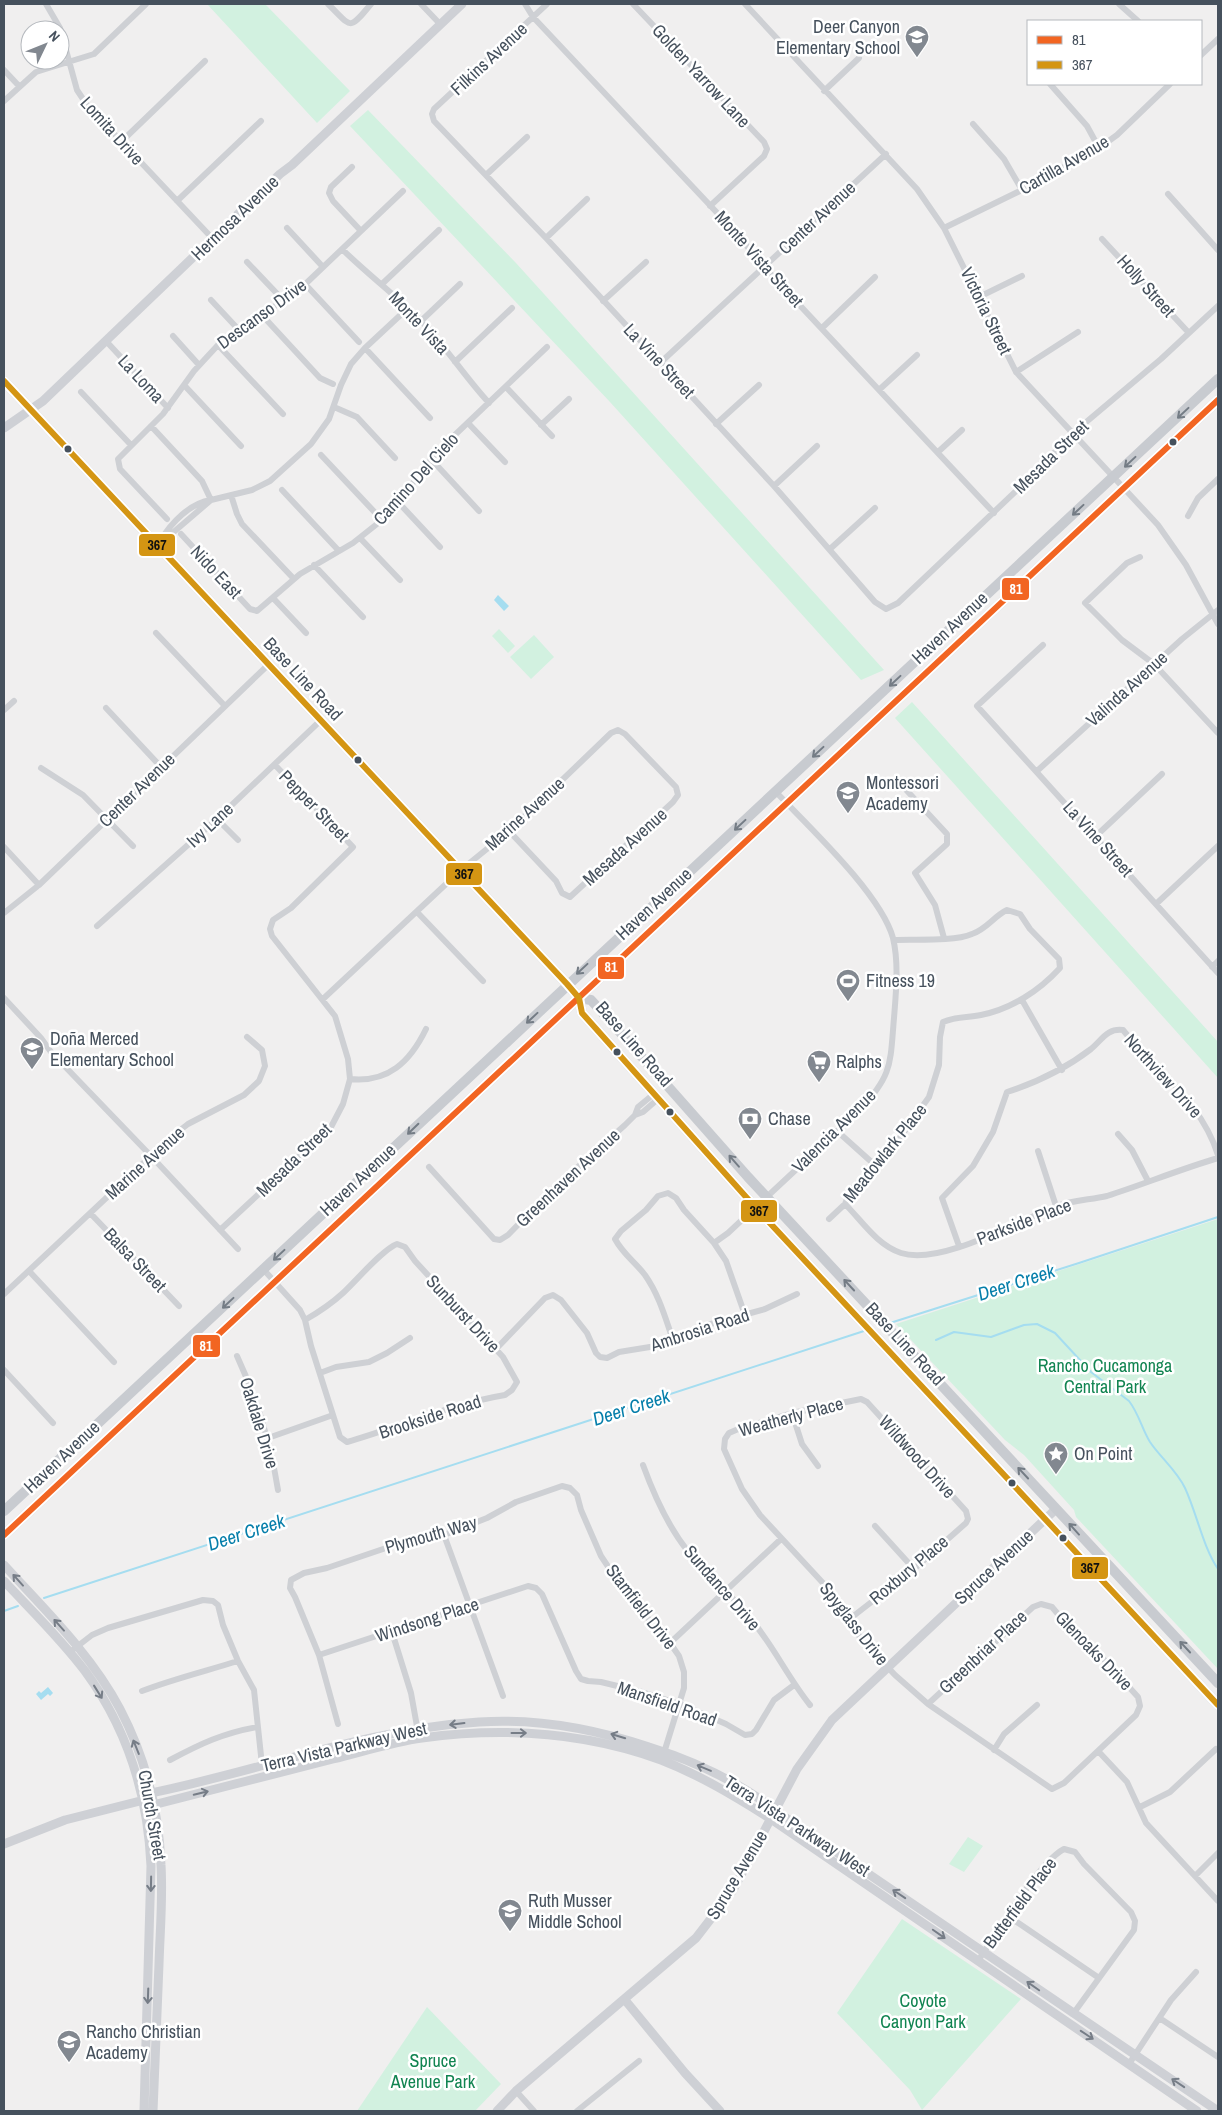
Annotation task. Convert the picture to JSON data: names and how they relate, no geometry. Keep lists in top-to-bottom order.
{
  "streets": {
    "main road": ["Haven Avenue", "Base Line Road"],
    "street": [
      "Filkins Avenue",
      "Golden Yarrow Lane",
      "Lomita Drive",
      "Cartilla Avenue",
      "Hermosa Avenue",
      "Center Avenue",
      "Monte Vista Street",
      "Holly Street",
      "Victoria Street",
      "Descanso Drive",
      "Monte Vista",
      "La Vine Street",
      "La Loma",
      "Mesada Street",
      "Camino Del Cielo",
      "Nido East",
      "Valinda Avenue",
      "Pepper Street",
      "Marine Avenue",
      "Ivy Lane",
      "Mesada Avenue",
      "Northview Drive",
      "Valencia Avenue",
      "Meadowlark Place",
      "Greenhaven Avenue",
      "Parkside Place",
      "Balsa Street",
      "Sunburst Drive",
      "Ambrosia Road",
      "Brookside Road",
      "Weatherly Place",
      "Oakdale Drive",
      "Wildwood Drive",
      "Plymouth Way",
      "Spruce Avenue",
      "Roxbury Place",
      "Sundance Drive",
      "Stamfield Drive",
      "Windsong Place",
      "Spyglass Drive",
      "Glenoaks Drive",
      "Greenbriar Place",
      "Mansfield Road",
      "Terra Vista Parkway West",
      "Church Street",
      "Butterfield Place"
    ]
  },
  "crossings": [
    ["Filkins Avenue", "Monte Vista Street"],
    ["Filkins Avenue", "La Vine Street"],
    ["Golden Yarrow Lane", "Monte Vista Street"],
    ["Lomita Drive", "Hermosa Avenue"],
    ["Cartilla Avenue", "Victoria Street"],
    ["Hermosa Avenue", "La Loma"],
    ["Hermosa Avenue", "Base Line Road"],
    ["Center Avenue", "Monte Vista Street"],
    ["Center Avenue", "Victoria Street"],
    ["Center Avenue", "La Vine Street"],
    ["Center Avenue", "Base Line Road"],
    ["Monte Vista Street", "Mesada Street"],
    ["Holly Street", "Mesada Street"],
    ["Victoria Street", "Mesada Street"],
    ["Victoria Street", "Haven Avenue"],
    ["Victoria Street", "Valinda Avenue"],
    ["Descanso Drive", "Monte Vista"],
    ["Descanso Drive", "La Loma"],
    ["Monte Vista", "Camino Del Cielo"],
    ["La Vine Street", "Mesada Street"],
    ["La Vine Street", "Valinda Avenue"],
    ["Camino Del Cielo", "Nido East"],
    ["Haven Avenue", "Base Line Road"],
    ["Haven Avenue", "Valencia Avenue"],
    ["Base Line Road", "Marine Avenue"],
    ["Base Line Road", "Ivy Lane"],
    ["Base Line Road", "Valencia Avenue"],
    ["Base Line Road", "Greenhaven Avenue"],
    ["Base Line Road", "Spruce Avenue"],
    ["Pepper Street", "Marine Avenue"],
    ["Pepper Street", "Ivy Lane"],
    ["Marine Avenue", "Mesada Avenue"],
    ["Marine Avenue", "Balsa Street"],
    ["Northview Drive", "Parkside Place"],
    ["Meadowlark Place", "Parkside Place"],
    ["Sunburst Drive", "Ambrosia Road"],
    ["Sunburst Drive", "Brookside Road"],
    ["Weatherly Place", "Wildwood Drive"],
    ["Weatherly Place", "Spyglass Drive"],
    ["Wildwood Drive", "Roxbury Place"],
    ["Plymouth Way", "Stamfield Drive"],
    ["Plymouth Way", "Windsong Place"],
    ["Spruce Avenue", "Spyglass Drive"],
    ["Spruce Avenue", "Terra Vista Parkway West"],
    ["Roxbury Place", "Spyglass Drive"],
    ["Sundance Drive", "Mansfield Road"],
    ["Stamfield Drive", "Mansfield Road"],
    ["Stamfield Drive", "Terra Vista Parkway West"],
    ["Windsong Place", "Mansfield Road"],
    ["Spyglass Drive", "Glenoaks Drive"],
    ["Spyglass Drive", "Greenbriar Place"],
    ["Glenoaks Drive", "Greenbriar Place"],
    ["Terra Vista Parkway West", "Church Street"],
    ["Terra Vista Parkway West", "Butterfield Place"]
  ],
  "water": ["Deer Creek"],
  "parks": ["Rancho Cucamonga Central Park", "Coyote Canyon Park", "Spruce Avenue Park"],
  "places": {
    "school or university": [
      "Deer Canyon Elementary School",
      "Montessori Academy",
      "Doña Merced Elementary School",
      "Ruth Musser Middle School",
      "Rancho Christian Academy"
    ],
    "sports": ["Fitness 19"],
    "supermarket": ["Ralphs"],
    "bank": ["Chase"],
    "place": ["On Point"]
  },
  "lines": ["transit line 367", "transit line 81"],
  "legend": ["81", "367"],
  "north": "top right"
}
